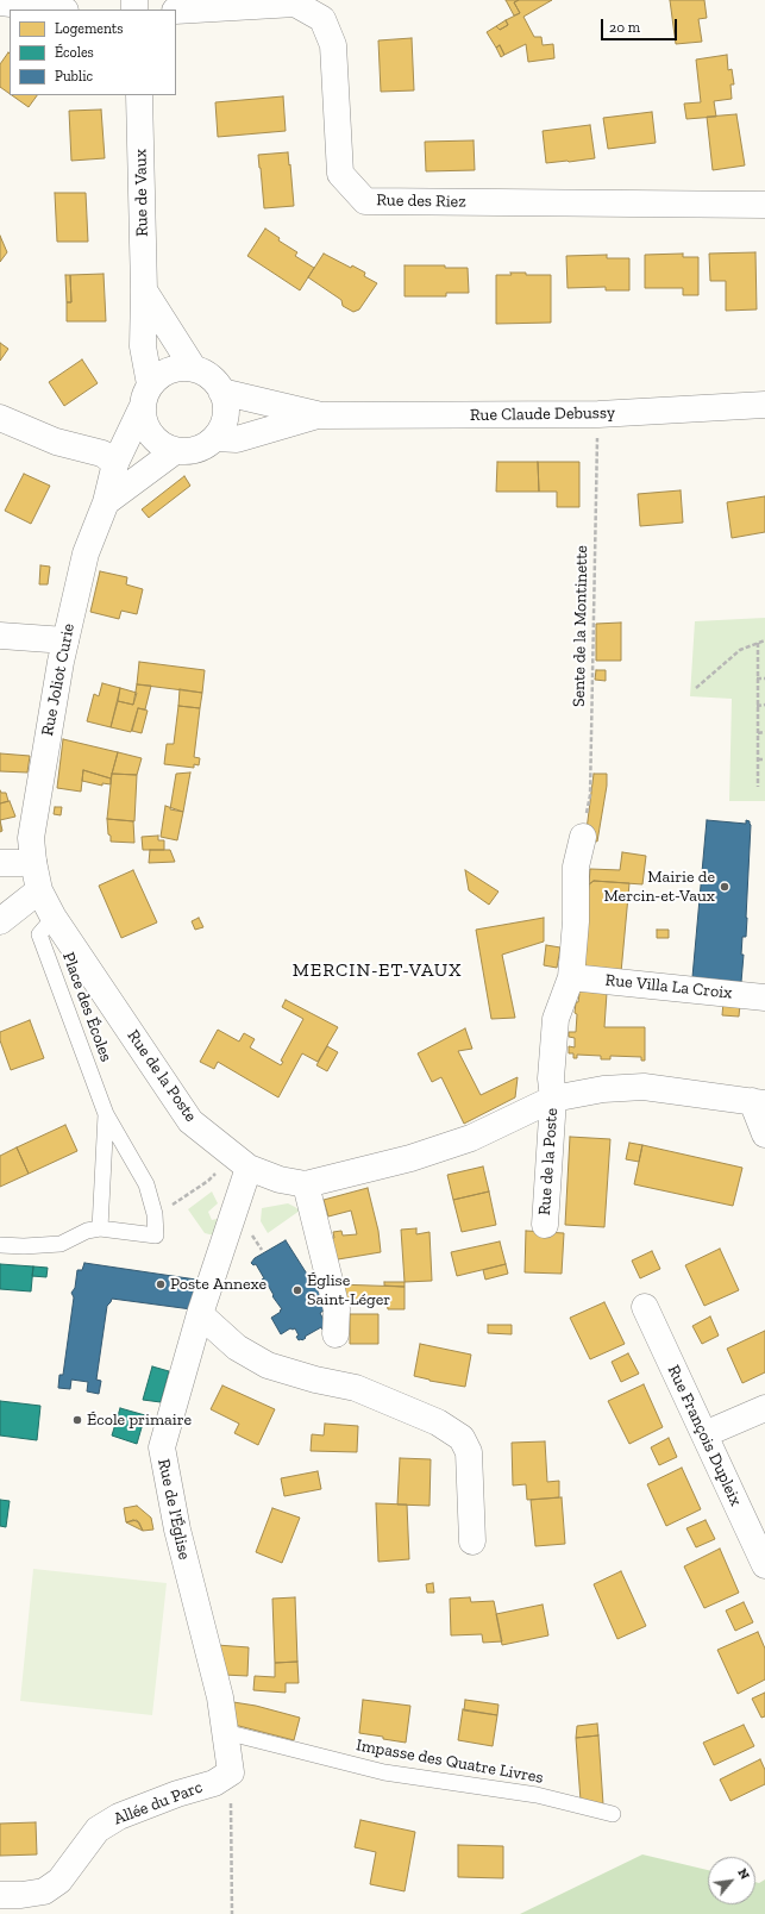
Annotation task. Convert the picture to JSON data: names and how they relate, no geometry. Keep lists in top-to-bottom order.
{
  "streets": {
    "street": [
      "Rue de Vaux",
      "Rue des Riez",
      "Rue Claude Debussy",
      "Rue Joliot Curie",
      "Rue Villa La Croix",
      "Rue de la Poste",
      "Rue François Dupleix",
      "Rue de l'Église",
      "Allée du Parc"
    ],
    "lane": ["Place des Écoles", "Impasse des Quatre Livres"],
    "path": ["Sente de la Montinette"]
  },
  "crossings": [
    ["Rue de Vaux", "Rue Joliot Curie"],
    ["Rue Claude Debussy", "Sente de la Montinette"],
    ["Rue Joliot Curie", "Rue de la Poste"],
    ["Place des Écoles", "Rue de la Poste"],
    ["Rue de la Poste", "Rue de l'Église"],
    ["Rue de l'Église", "Impasse des Quatre Livres"],
    ["Rue de l'Église", "Allée du Parc"]
  ],
  "districts": ["MERCIN-ET-VAUX"],
  "places": [
    "Mairie de Mercin-et-Vaux",
    "Poste Annexe",
    "Église Saint-Léger",
    "École primaire"
  ],
  "legend": ["Logements", "Écoles", "Public"],
  "scale_bar": "20 m",
  "north": "top right"
}
